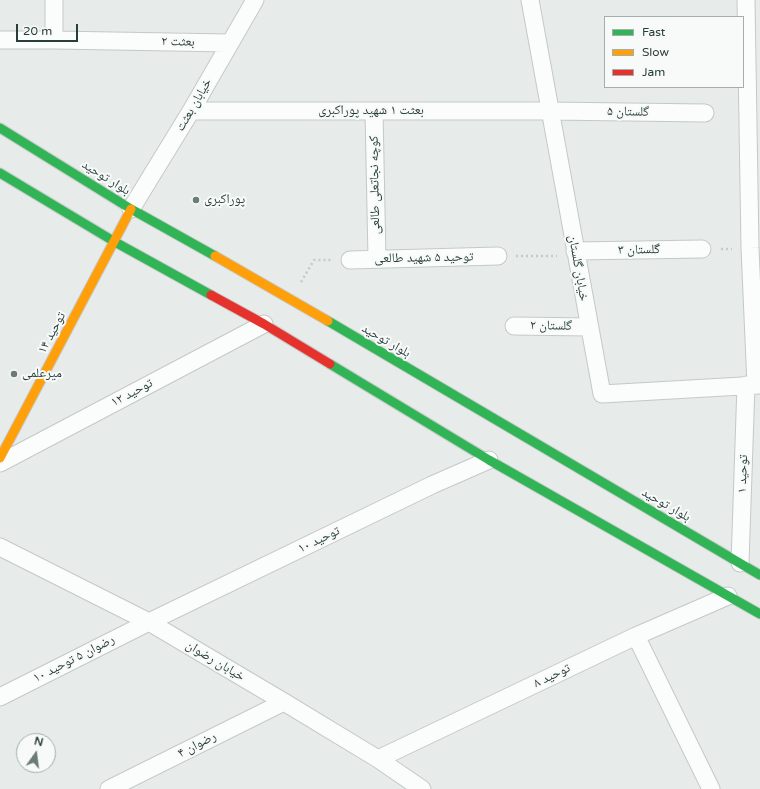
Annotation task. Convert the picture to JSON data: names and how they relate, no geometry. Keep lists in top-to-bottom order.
{
  "streets": {
    "street": [
      "بعثت ۲",
      "خیابان بعثت",
      "بعثت ۱ شهید پوراکبری",
      "گلستان ۵",
      "بلوار توحید",
      "کوچه نجاتعلی طالعی",
      "گلستان ۳",
      "توحید ۵ شهید طالعی",
      "خیابان گلستان",
      "گلستان ۲",
      "توحید ۱۴",
      "توحید ۱۲",
      "توحید ۱",
      "توحید ۱۰",
      "رضوان ۵ توحید ۱۰",
      "خیابان رضوان",
      "توحید ۸",
      "رضوان ۴"
    ]
  },
  "crossings": [
    ["بعثت ۲", "خیابان بعثت"],
    ["خیابان بعثت", "بعثت ۱ شهید پوراکبری"],
    ["خیابان بعثت", "بلوار توحید"],
    ["خیابان بعثت", "توحید ۱۴"],
    ["بعثت ۱ شهید پوراکبری", "گلستان ۵"],
    ["بعثت ۱ شهید پوراکبری", "کوچه نجاتعلی طالعی"],
    ["بعثت ۱ شهید پوراکبری", "خیابان گلستان"],
    ["گلستان ۵", "خیابان گلستان"],
    ["بلوار توحید", "توحید ۱۴"],
    ["بلوار توحید", "توحید ۱"],
    ["کوچه نجاتعلی طالعی", "توحید ۵ شهید طالعی"],
    ["گلستان ۳", "خیابان گلستان"],
    ["خیابان گلستان", "گلستان ۲"],
    ["خیابان گلستان", "توحید ۱"],
    ["توحید ۱۰", "رضوان ۵ توحید ۱۰"],
    ["توحید ۱۰", "خیابان رضوان"],
    ["رضوان ۵ توحید ۱۰", "خیابان رضوان"],
    ["خیابان رضوان", "توحید ۸"],
    ["خیابان رضوان", "رضوان ۴"]
  ],
  "places": ["پوراکبری", "میرعلمی"],
  "legend": ["Fast", "Slow", "Jam"],
  "scale_bar": "20 m",
  "north": "top"
}
